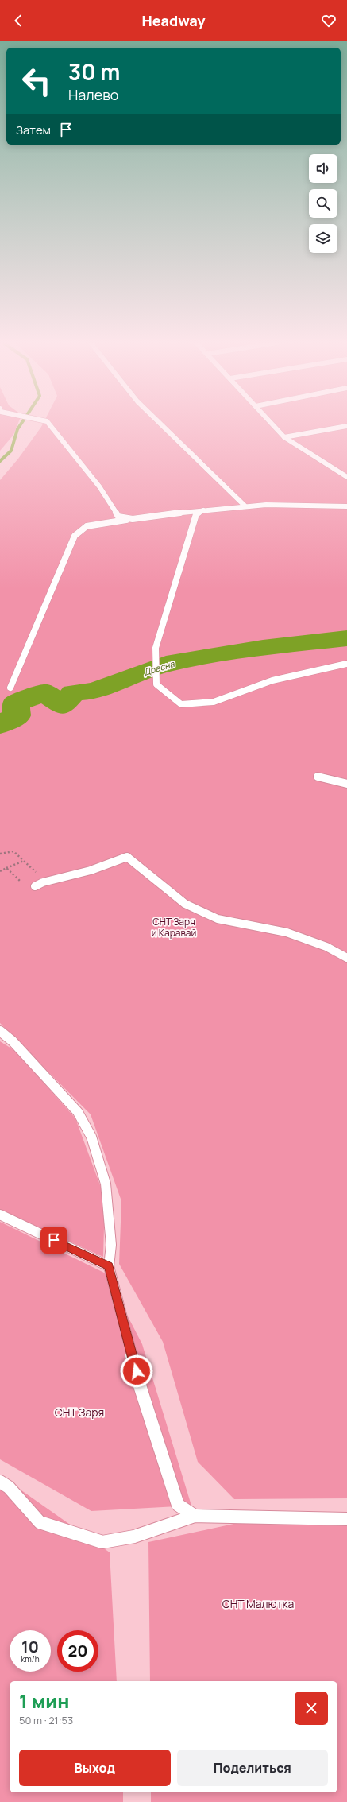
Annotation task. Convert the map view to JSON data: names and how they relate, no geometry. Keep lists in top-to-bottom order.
{
  "water": ["Дресна"],
  "parks": ["СНТ Заря и Каравай", "СНТ Заря", "СНТ Малютка"],
  "page": {
    "header": "Headway",
    "turn": ["30 m", "Налево"],
    "then": "Затем",
    "speed": "10 km/h",
    "limit": "20",
    "heading": ["1 мин", "50 m · 21:53"],
    "buttons": ["Выход", "Поделиться"]
  }
}
